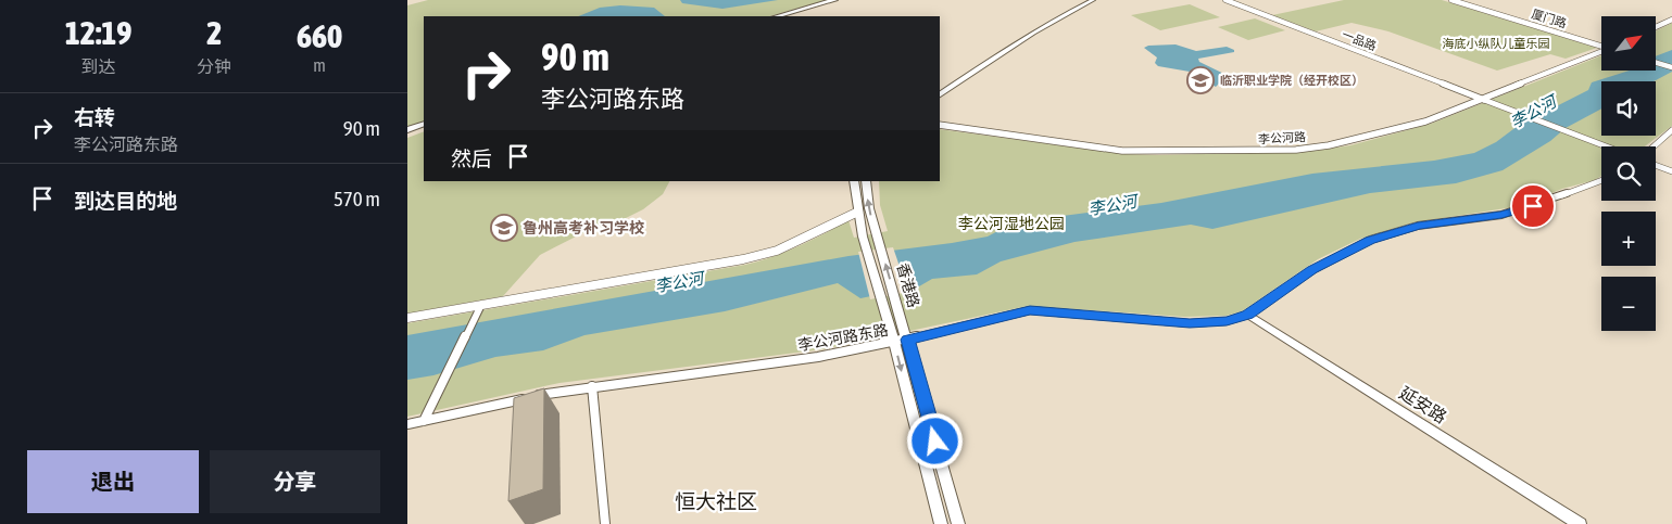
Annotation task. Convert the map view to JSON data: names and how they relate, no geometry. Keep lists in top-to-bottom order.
{
  "streets": {
    "main road": ["香港路", "延安路"],
    "street": [
      "厦门路",
      "一品路",
      "李公河路",
      "李公河路东路"
    ]
  },
  "crossings": [
    ["一品路", "李公河路"],
    ["香港路", "李公河路东路"],
    ["李公河路东路", "延安路"]
  ],
  "districts": ["恒大社区"],
  "water": ["李公河"],
  "parks": ["海底小纵队儿童乐园", "李公河湿地公园"],
  "places": {
    "school or university": ["临沂职业学院（经开校区）", "鲁州高考补习学校"]
  },
  "north": "top right",
  "page": {
    "eta": [
      "12:19",
      "到达",
      "2",
      "分钟",
      "660",
      "m"
    ],
    "map_buttons": ["+", "−"],
    "turn": ["90 m", "李公河路东路"],
    "list": [
      {
        "name": "右转",
        "note": "李公河路东路",
        "value": "90 m"
      },
      {
        "name": "到达目的地",
        "value": "570 m"
      }
    ],
    "then": "然后",
    "buttons": ["退出", "分享"]
  }
}
